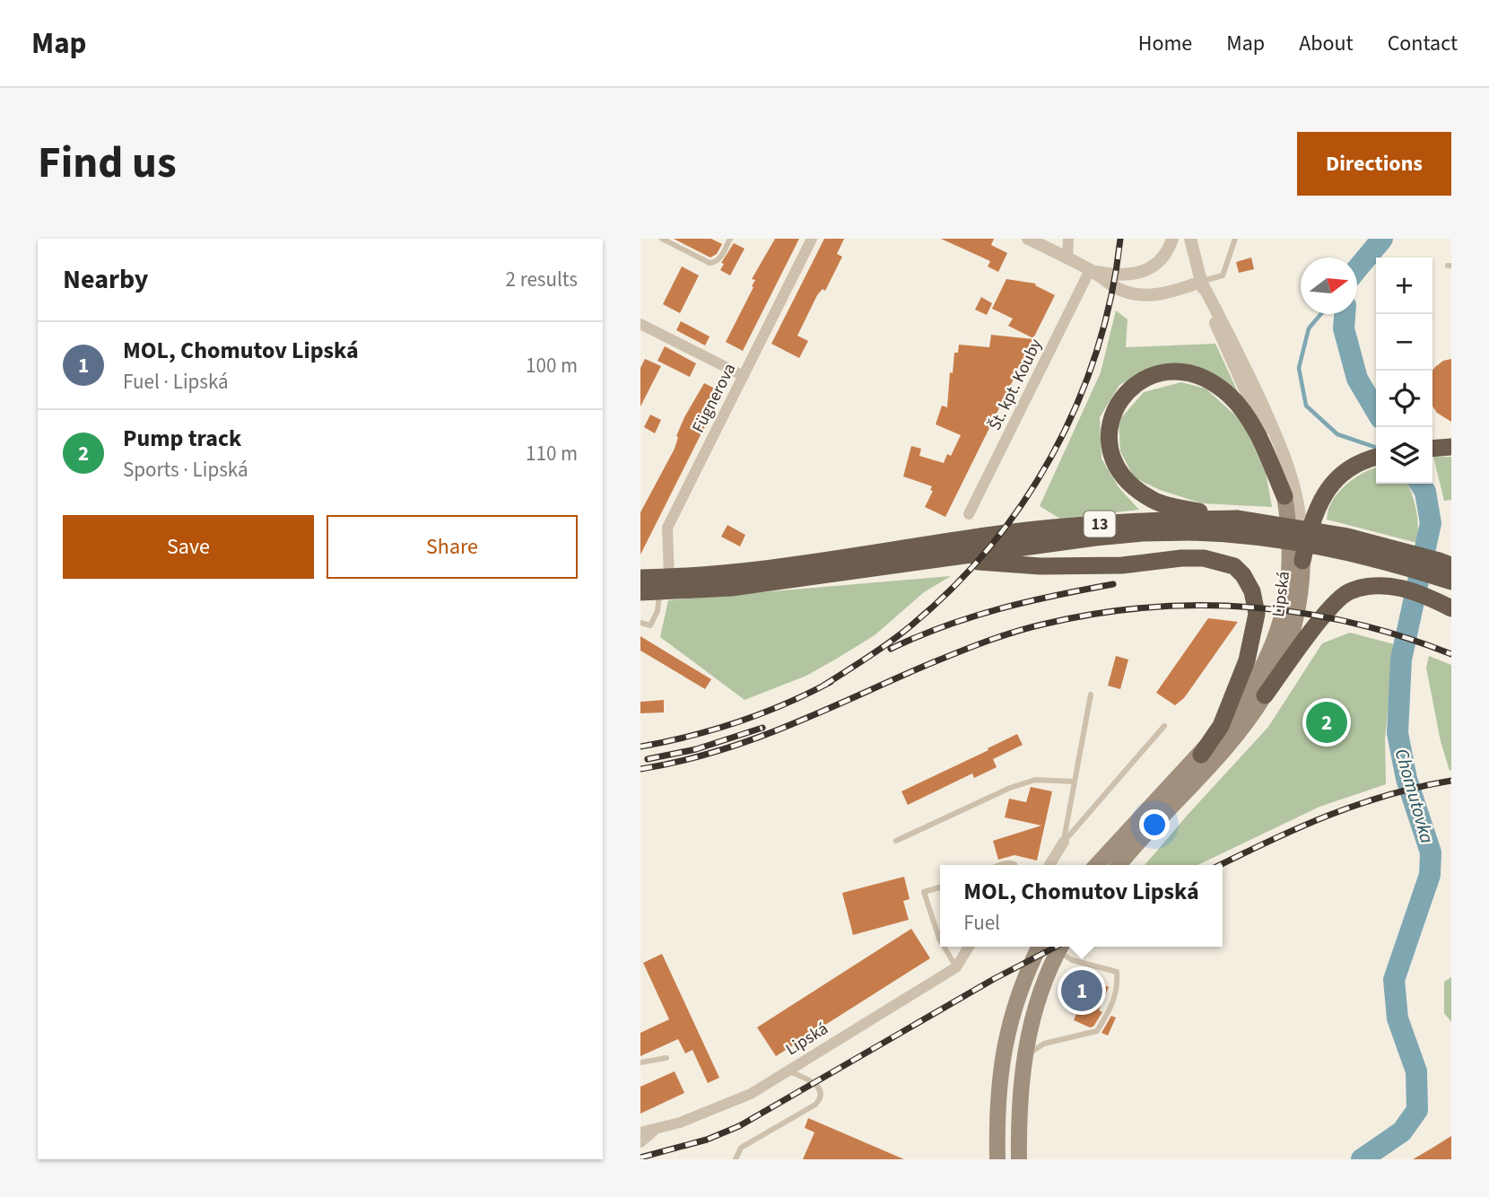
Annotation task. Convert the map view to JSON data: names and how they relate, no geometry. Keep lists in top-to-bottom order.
{
  "streets": {
    "highway": ["13"],
    "main road": ["Lipská"],
    "street": ["Št. kpt. Kouby", "Fügnerova"]
  },
  "crossings": [
    ["Fügnerova", "13"]
  ],
  "water": ["Chomutovka"],
  "north": "right",
  "page": {
    "header": "Map",
    "nav": [
      "Home",
      "Map",
      "About",
      "Contact"
    ],
    "title": "Find us",
    "buttons": [
      "Directions",
      ["Save", "Share"]
    ],
    "heading": ["Nearby", "2 results"],
    "map_buttons": ["+", "−"],
    "list": [
      {
        "mark": "1",
        "name": "MOL, Chomutov Lipská",
        "note": "Fuel · Lipská",
        "value": "100 m"
      },
      {
        "mark": "2",
        "name": "Pump track",
        "note": "Sports · Lipská",
        "value": "110 m"
      }
    ],
    "pins": ["2", "1"],
    "popup": ["MOL, Chomutov Lipská", "Fuel"]
  }
}
